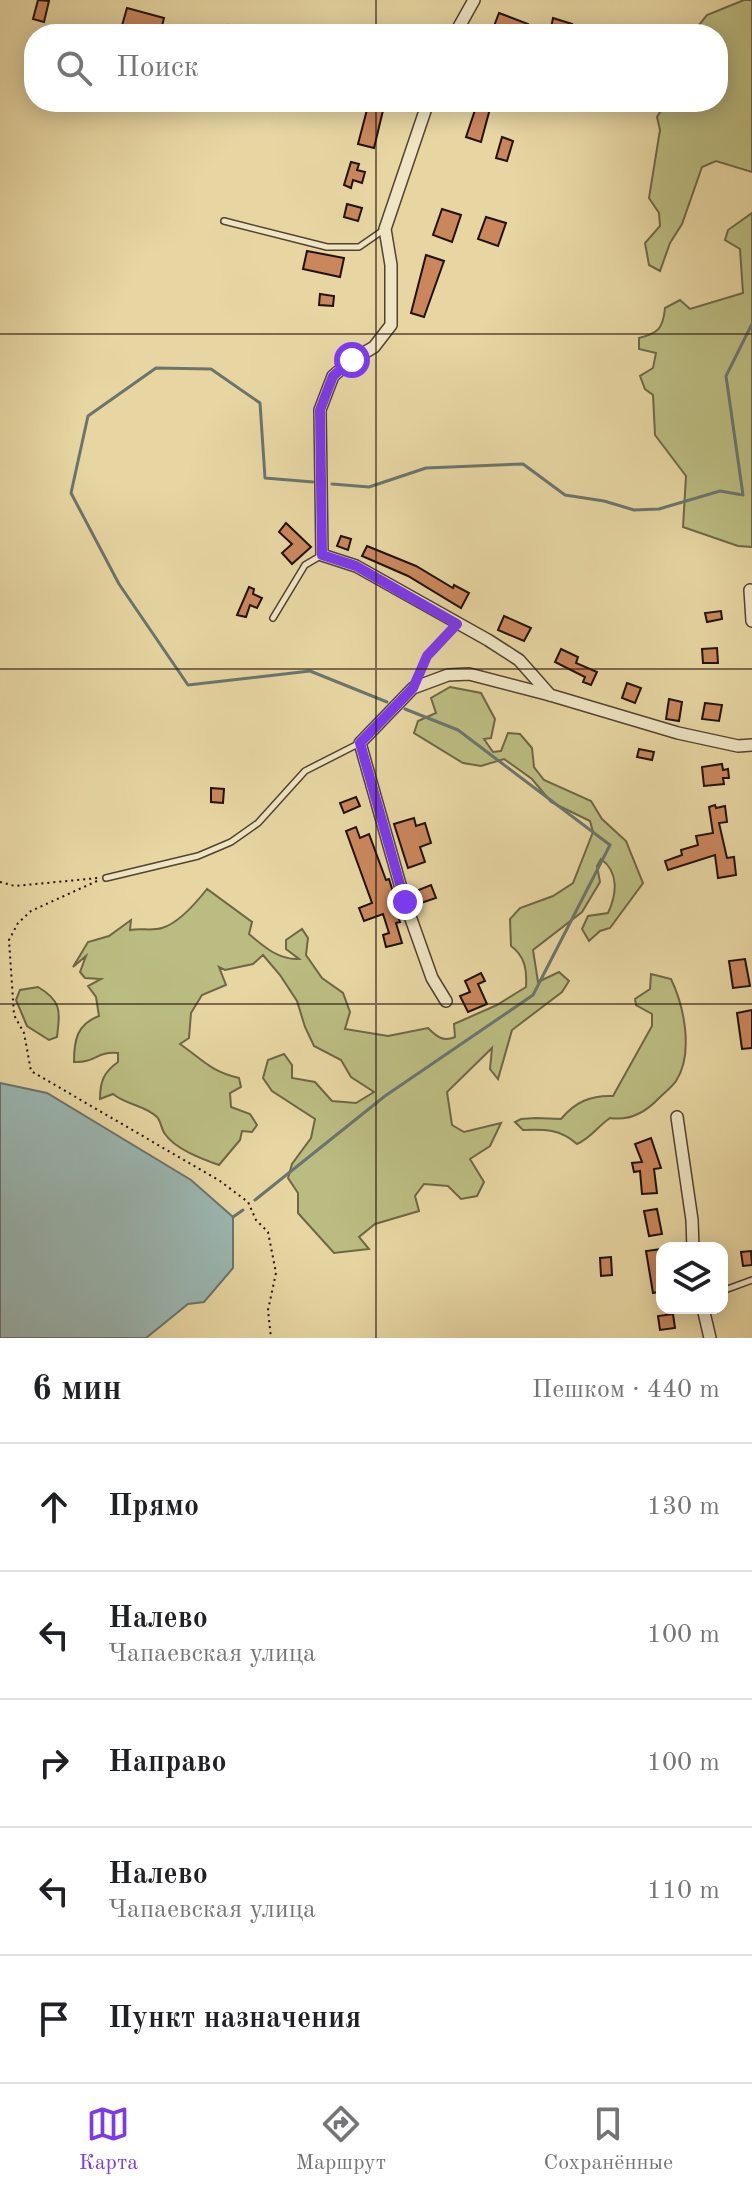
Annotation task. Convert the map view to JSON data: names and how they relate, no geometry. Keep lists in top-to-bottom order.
{
  "page": {
    "search": "Поиск",
    "heading": ["6 мин", "Пешком · 440 m"],
    "list": [
      ["Прямо", "130 m"],
      ["Налево", "Чапаевская улица", "100 m"],
      ["Направо", "100 m"],
      ["Налево", "Чапаевская улица", "110 m"],
      "Пункт назначения"
    ],
    "nav": ["Карта", "Маршрут", "Сохранённые"]
  }
}
